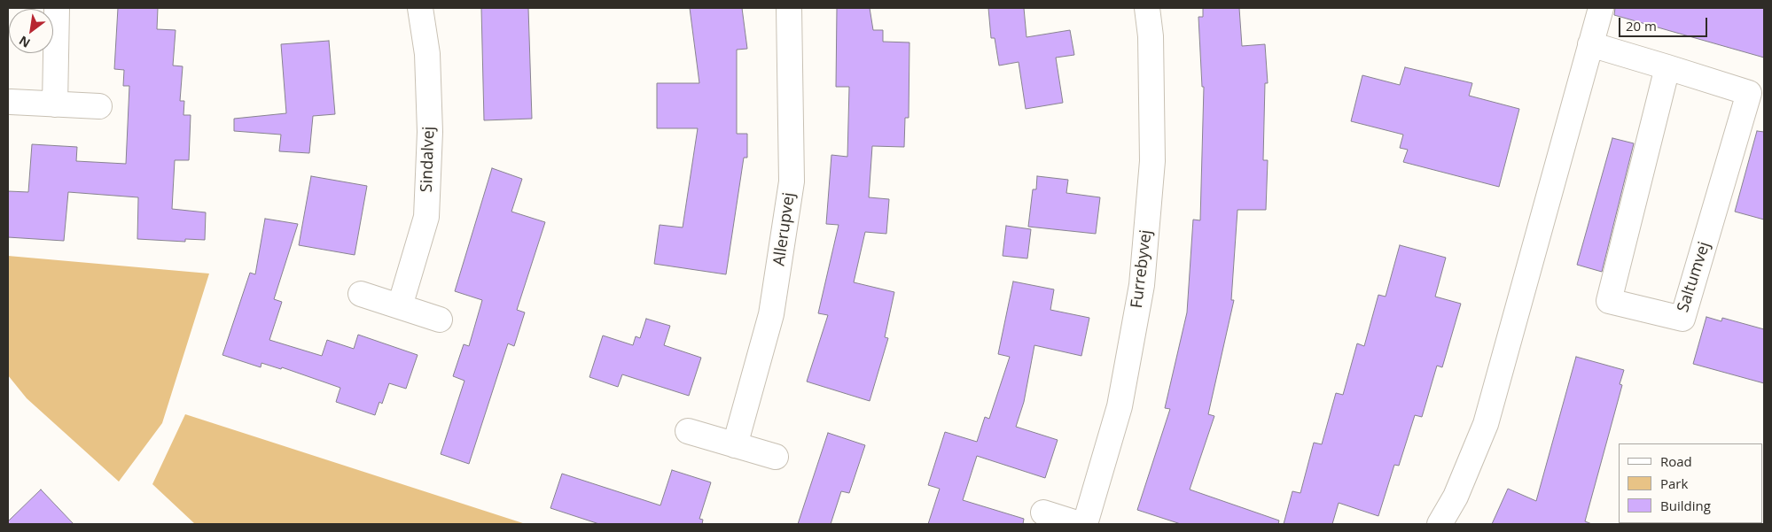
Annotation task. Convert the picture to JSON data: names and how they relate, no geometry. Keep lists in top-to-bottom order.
{
  "streets": {
    "street": [
      "Sindalvej",
      "Allerupvej",
      "Furrebyvej",
      "Saltumvej"
    ]
  },
  "legend": ["Road", "Park", "Building"],
  "scale_bar": "20 m",
  "north": "bottom left"
}
